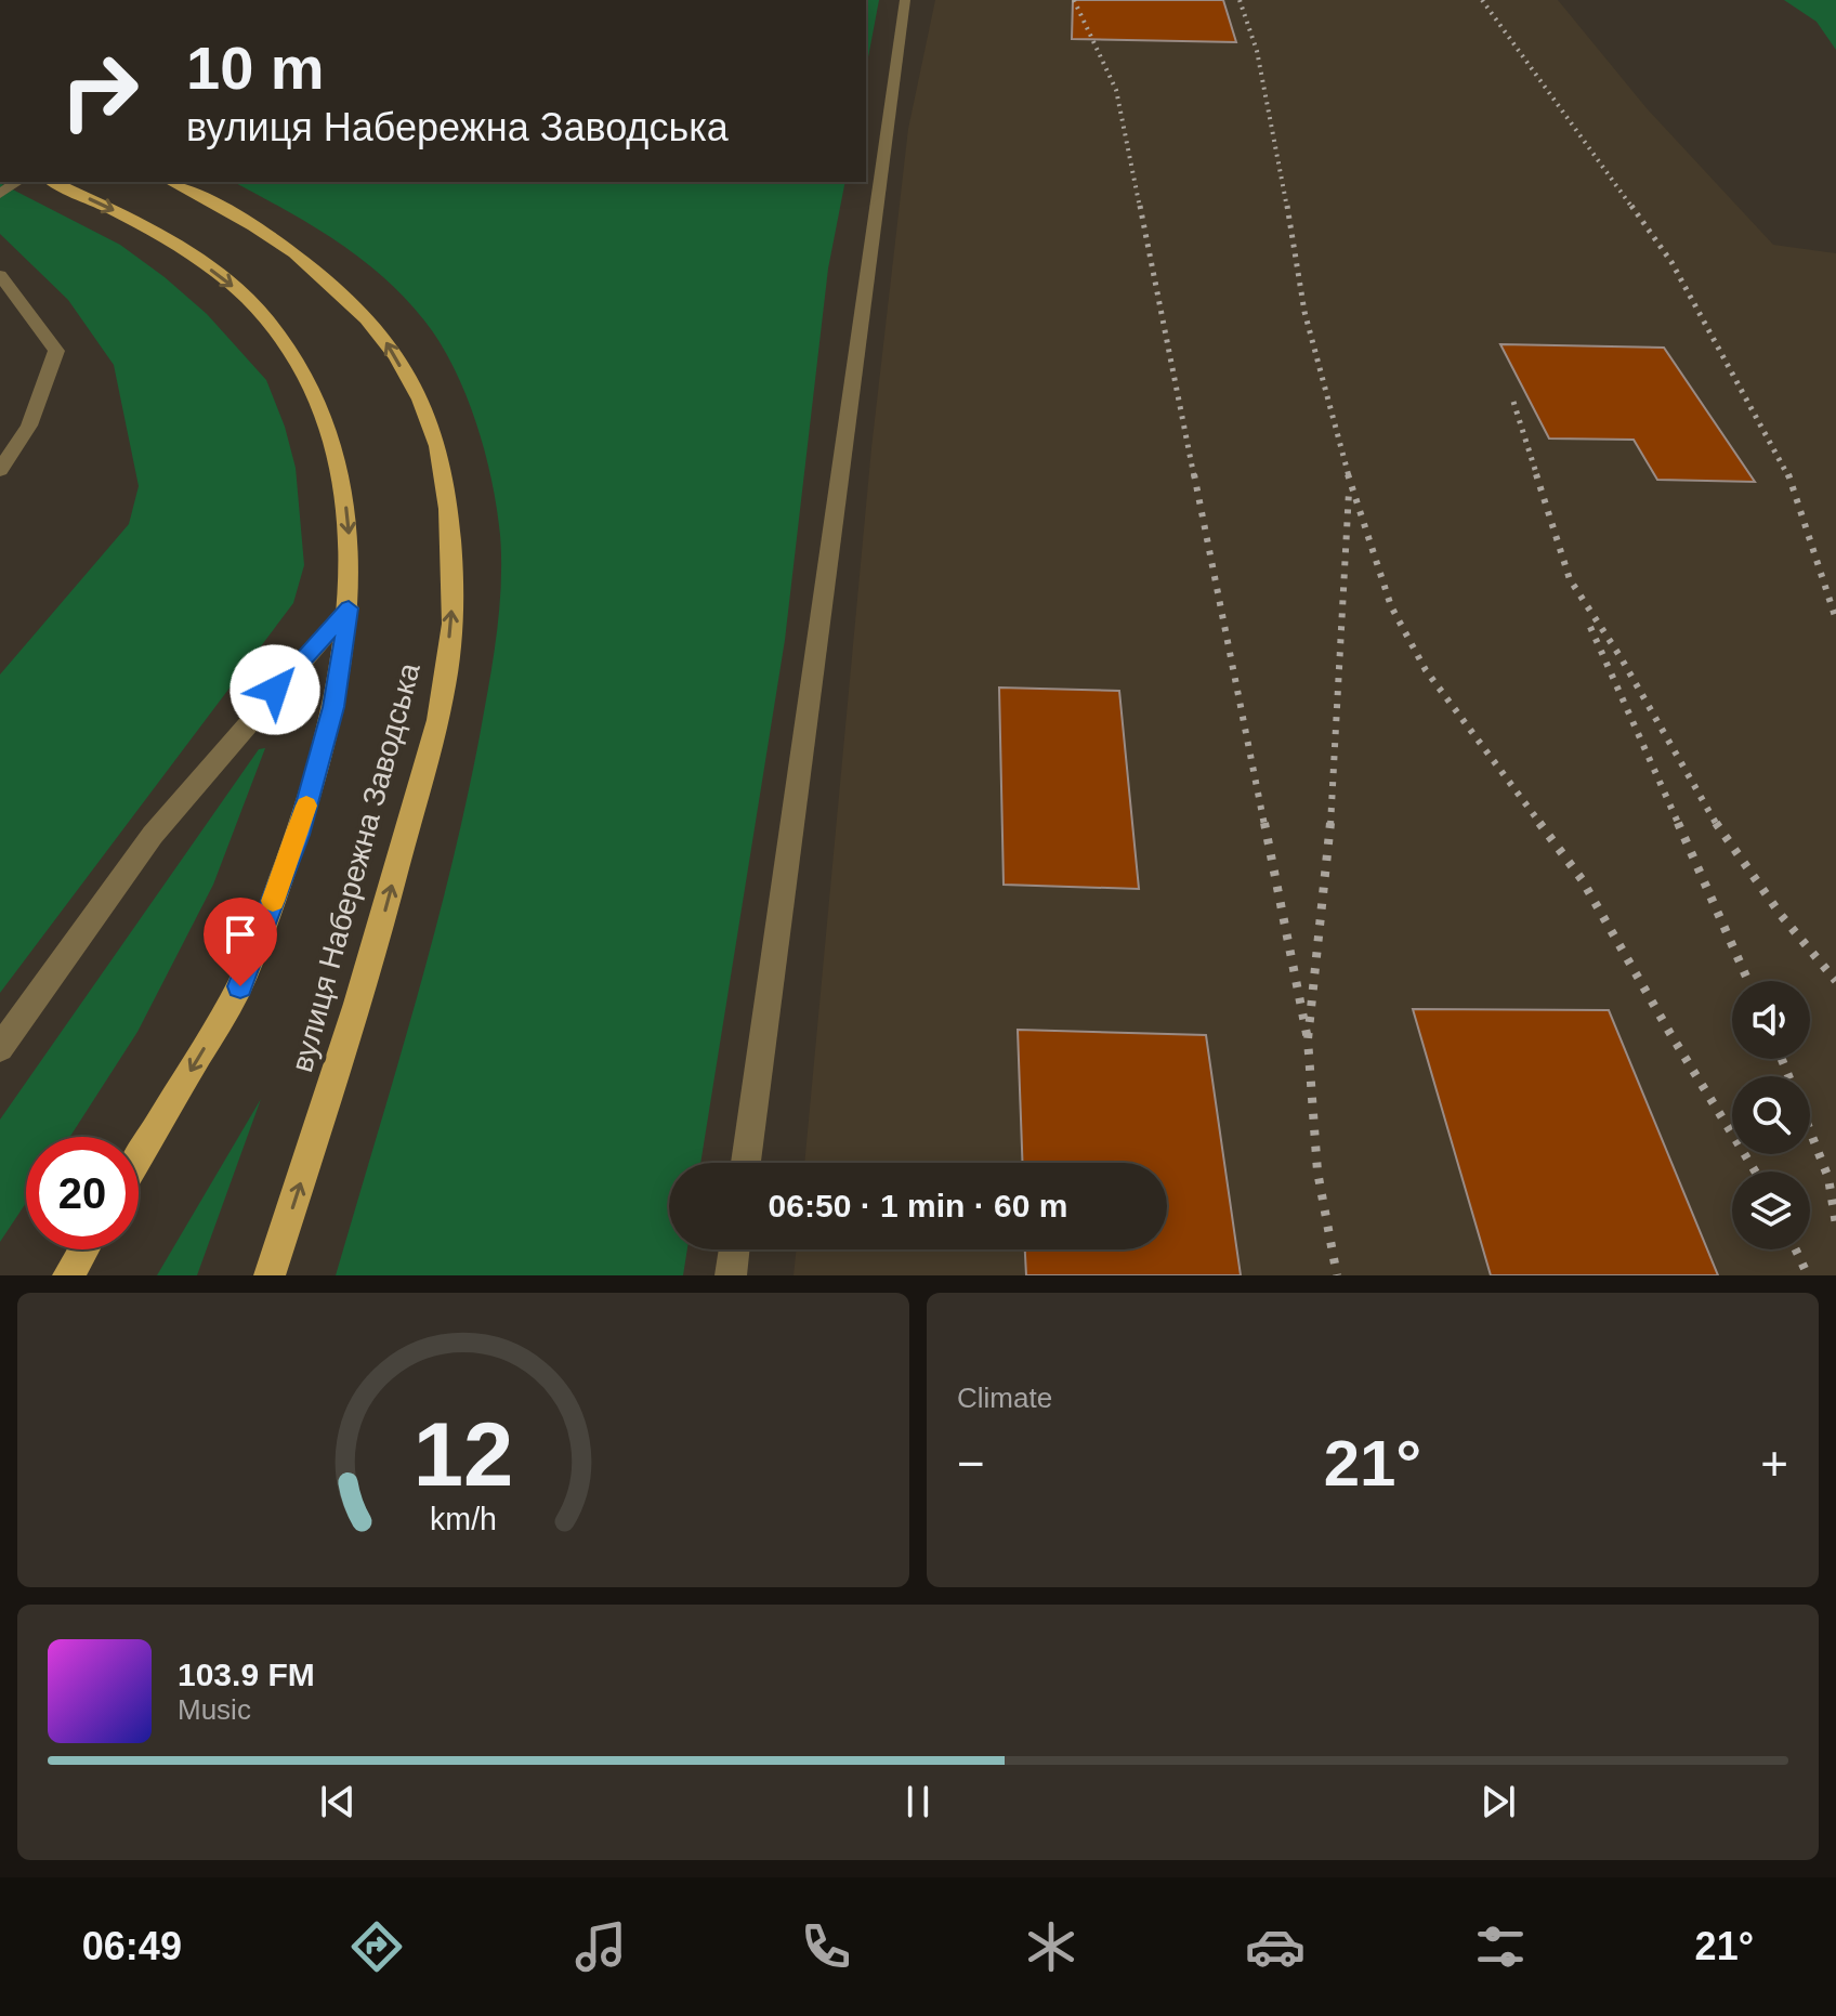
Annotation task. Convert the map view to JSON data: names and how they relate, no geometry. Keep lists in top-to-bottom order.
{
  "streets": {
    "main road": ["вулиця Набережна Заводська"]
  },
  "page": {
    "turn": ["10 m", "вулиця Набережна Заводська"],
    "limit": "20",
    "trip": "06:50 · 1 min · 60 m",
    "tile": "Climate",
    "heat": ["−", "21°", "+"],
    "song": ["103.9 FM", "Music"],
    "tabs": ["06:49", "21°"],
    "gauge": ["12", "km/h"]
  }
}
